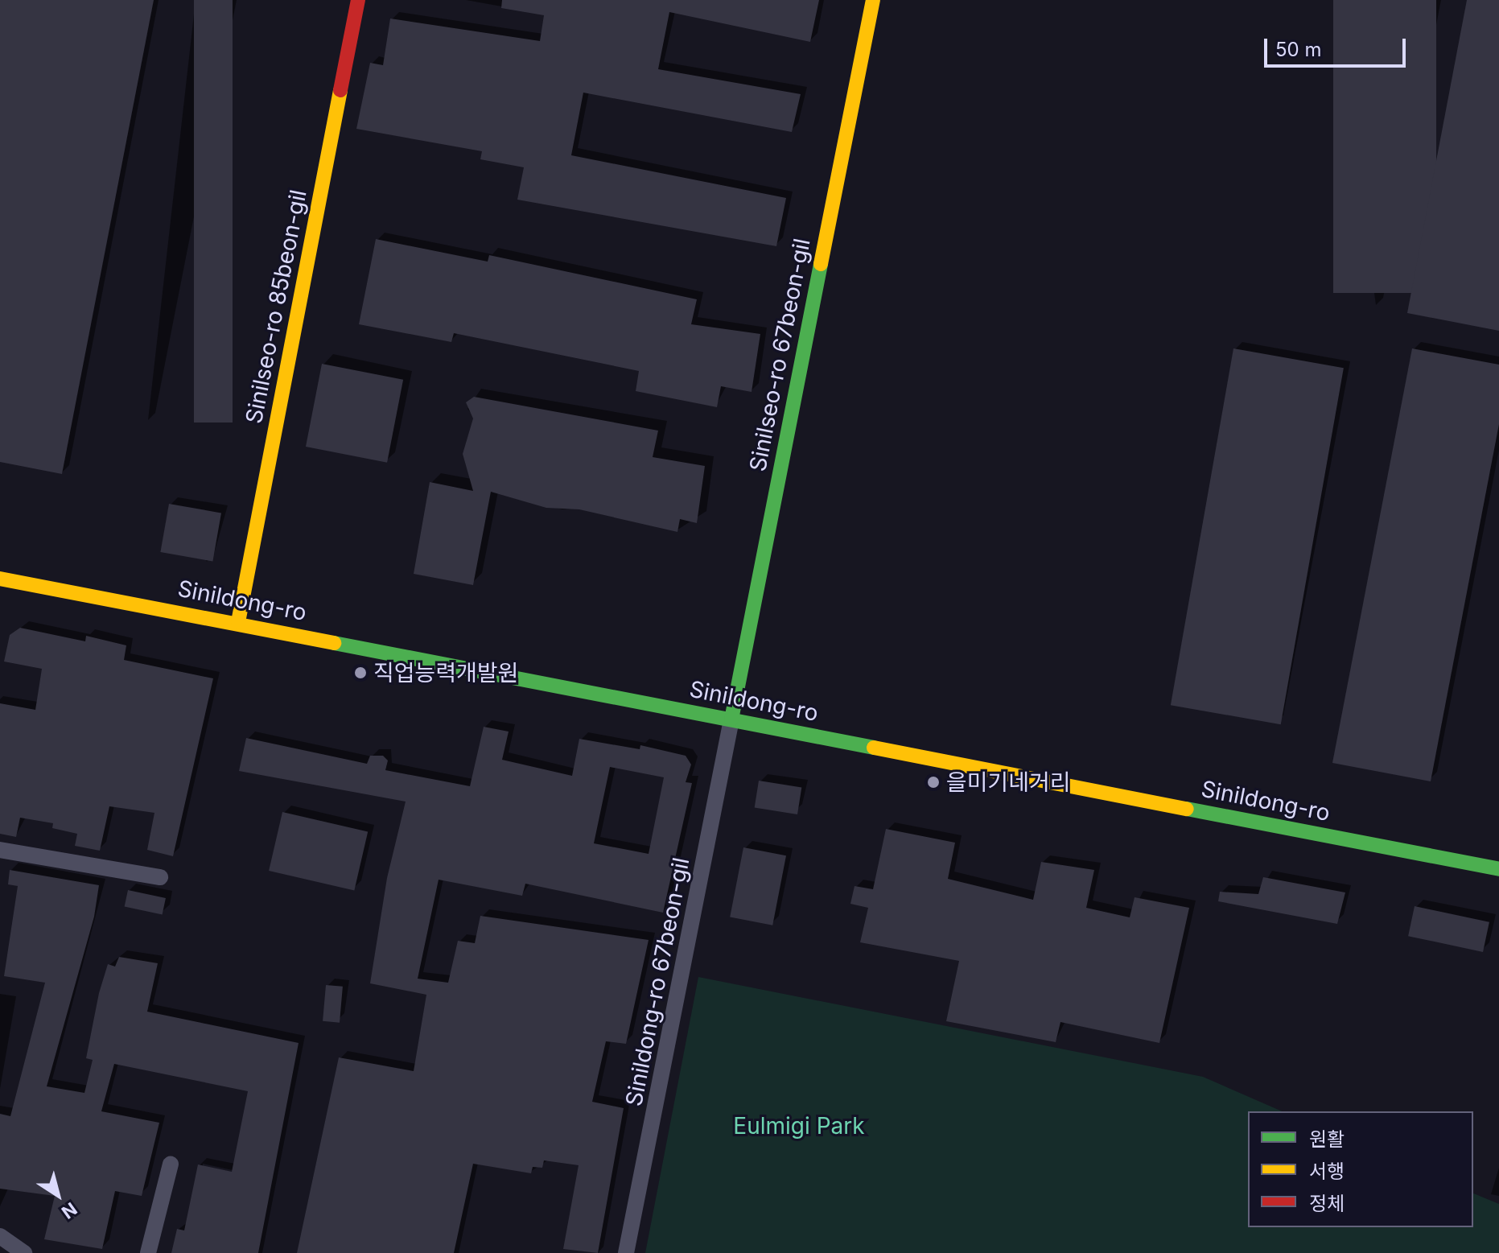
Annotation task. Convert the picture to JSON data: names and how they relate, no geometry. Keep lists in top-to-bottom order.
{
  "streets": {
    "main road": ["Sinilseo-ro 85beon-gil", "Sinilseo-ro 67beon-gil", "Sinildong-ro"],
    "street": ["Sinildong-ro 67beon-gil"]
  },
  "crossings": [
    ["Sinilseo-ro 85beon-gil", "Sinildong-ro"],
    ["Sinilseo-ro 67beon-gil", "Sinildong-ro"],
    ["Sinilseo-ro 67beon-gil", "Sinildong-ro 67beon-gil"],
    ["Sinildong-ro", "Sinildong-ro 67beon-gil"]
  ],
  "parks": ["Eulmigi Park"],
  "places": ["직업능력개발원", "을미기네거리"],
  "legend": ["원활", "서행", "정체"],
  "scale_bar": "50 m",
  "north": "bottom right"
}
